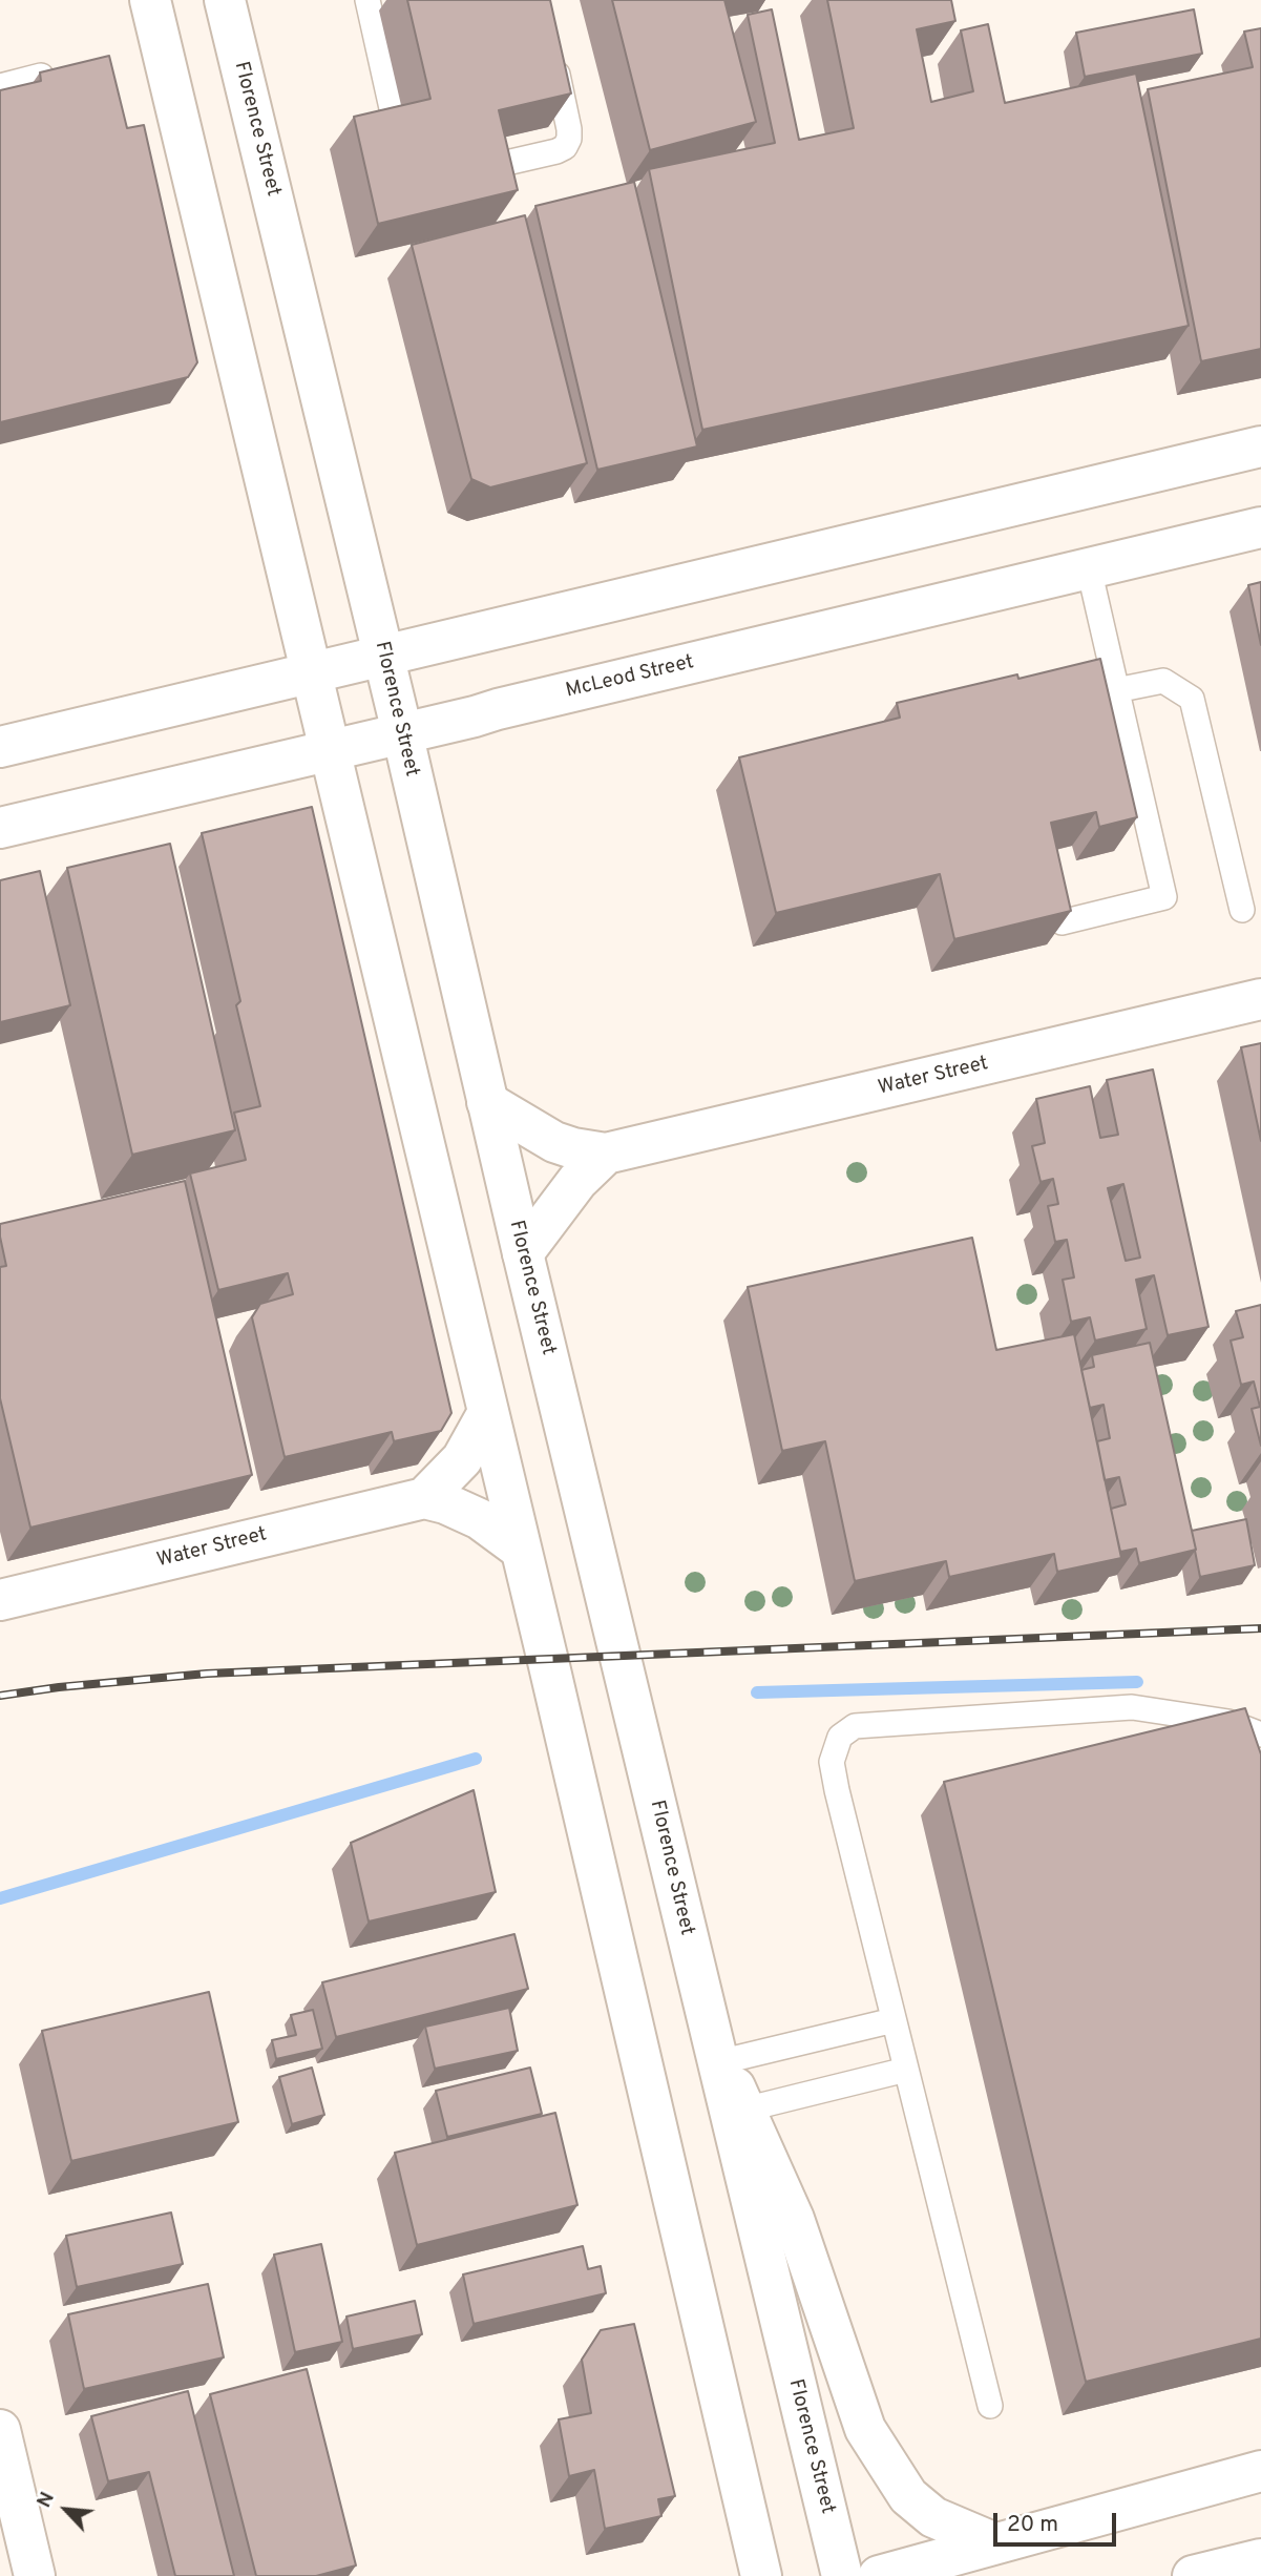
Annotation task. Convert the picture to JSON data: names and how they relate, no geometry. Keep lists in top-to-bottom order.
{
  "streets": {
    "street": ["Florence Street", "McLeod Street", "Water Street"]
  },
  "crossings": [
    ["Florence Street", "McLeod Street"],
    ["Florence Street", "Water Street"]
  ],
  "scale_bar": "20 m",
  "north": "top left"
}
